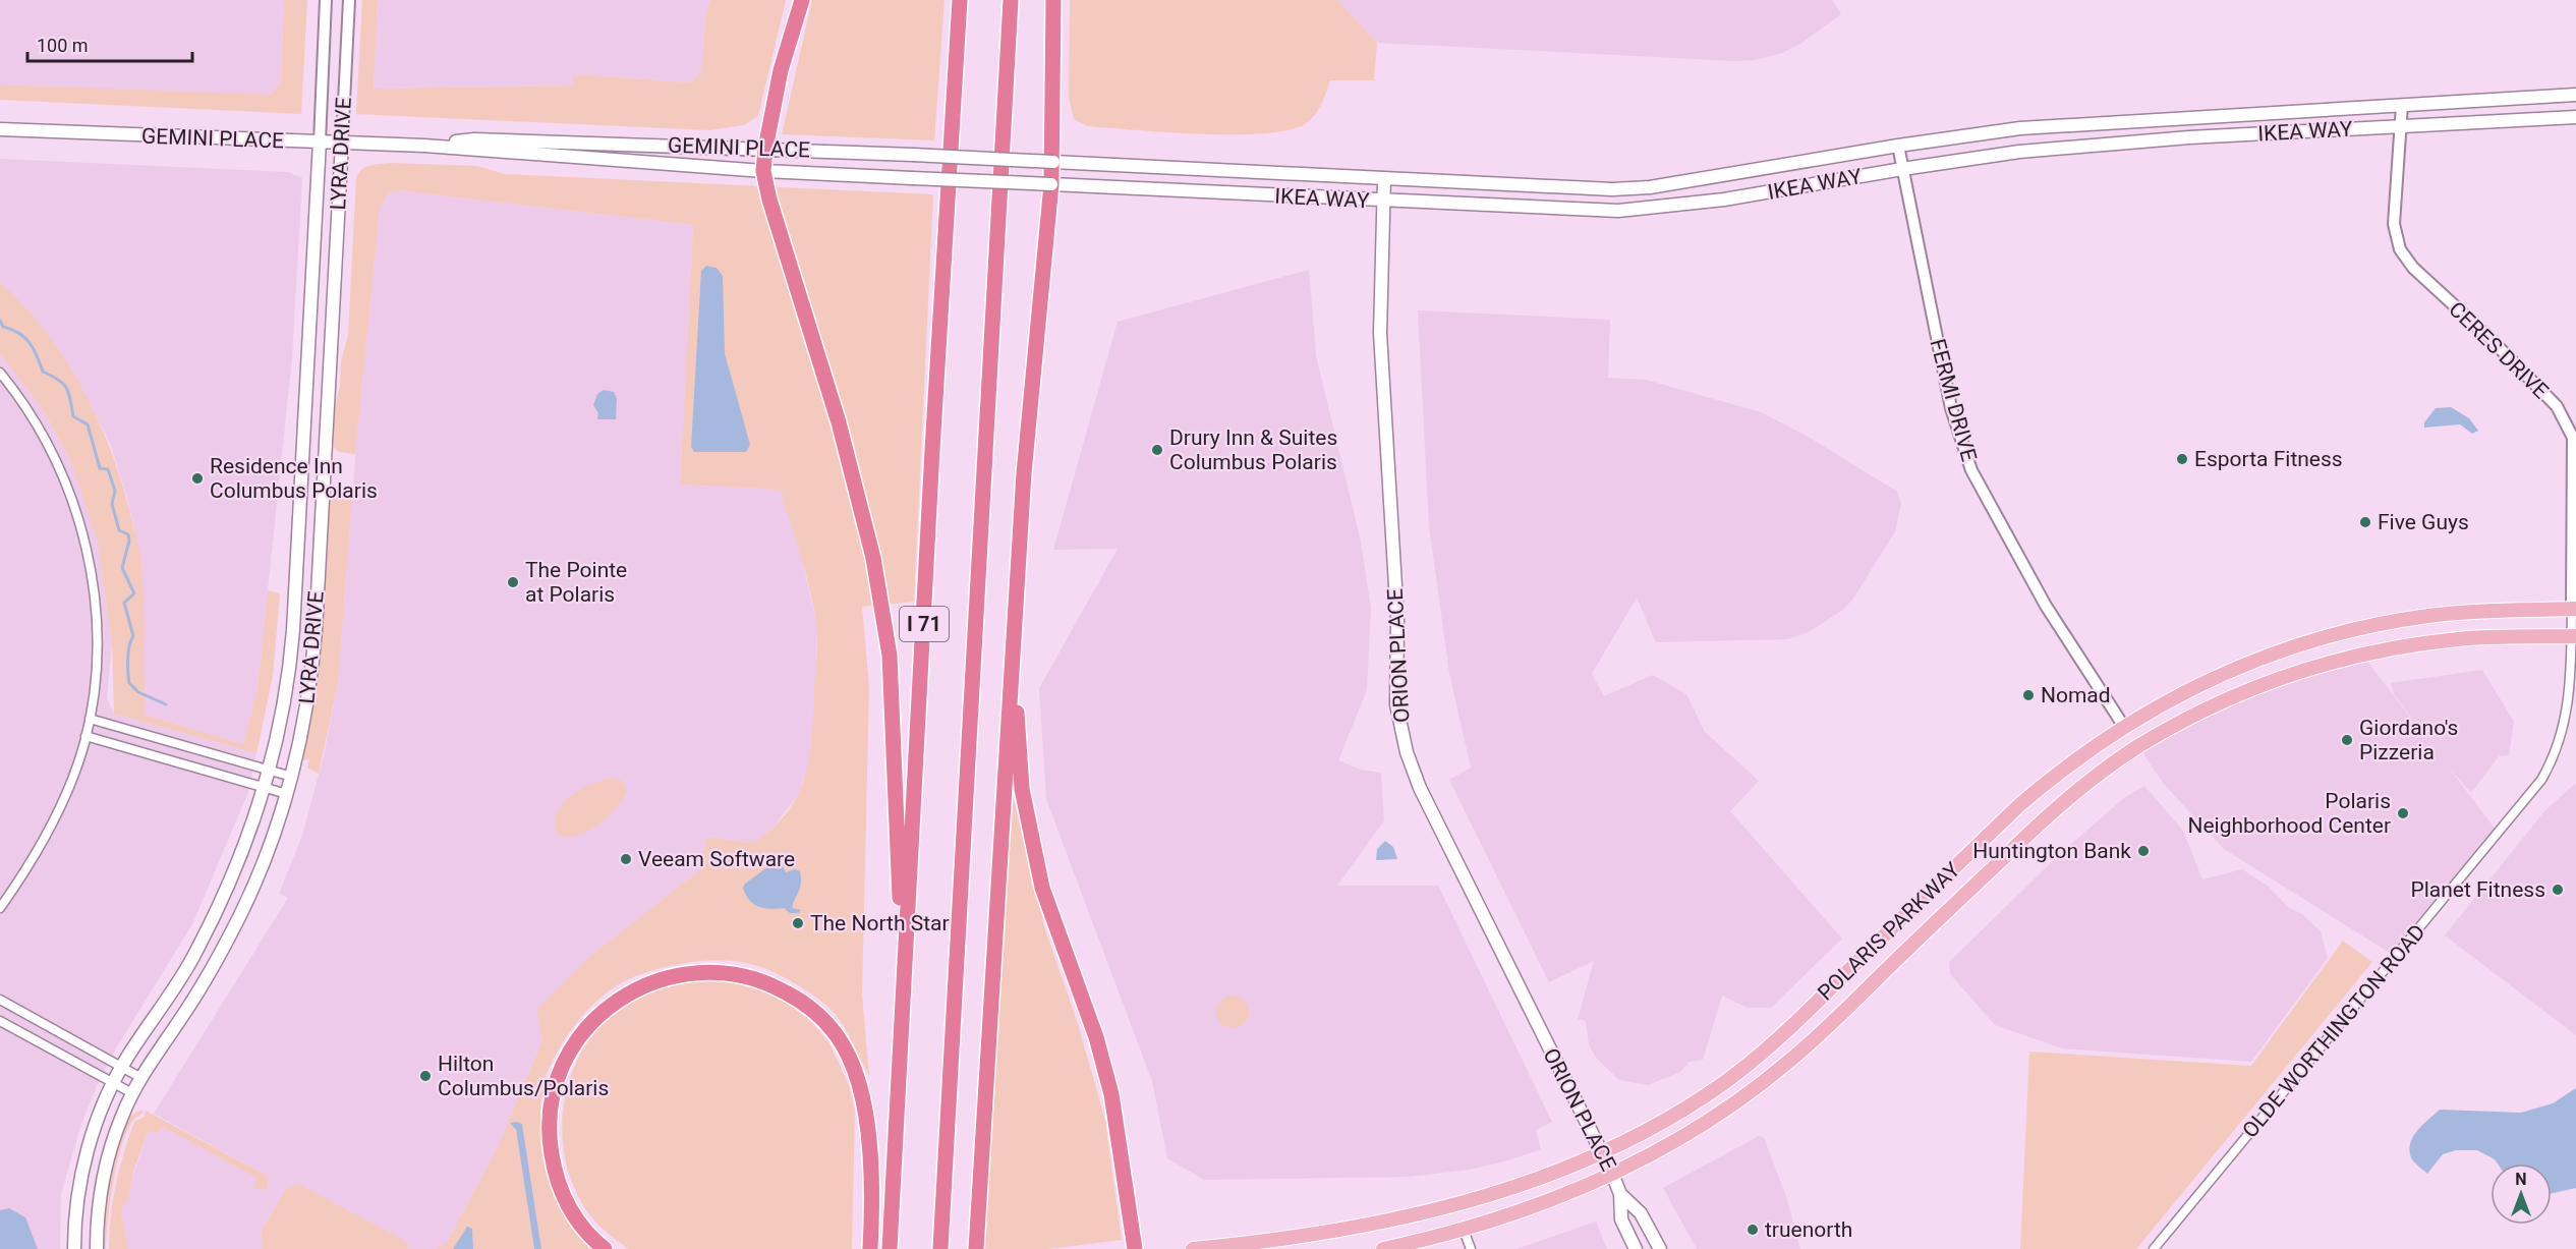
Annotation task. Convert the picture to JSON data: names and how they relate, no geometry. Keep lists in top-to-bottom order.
{
  "streets": {
    "highway": ["I 71"],
    "main road": [
      "IKEA WAY",
      "GEMINI PLACE",
      "LYRA DRIVE",
      "ORION PLACE",
      "POLARIS PARKWAY"
    ],
    "street": ["CERES DRIVE", "FERMI DRIVE", "OLDE WORTHINGTON ROAD"]
  },
  "crossings": [
    ["IKEA WAY", "GEMINI PLACE"],
    ["IKEA WAY", "CERES DRIVE"],
    ["IKEA WAY", "FERMI DRIVE"],
    ["IKEA WAY", "ORION PLACE"],
    ["GEMINI PLACE", "LYRA DRIVE"],
    ["CERES DRIVE", "POLARIS PARKWAY"],
    ["CERES DRIVE", "OLDE WORTHINGTON ROAD"],
    ["FERMI DRIVE", "POLARIS PARKWAY"],
    ["ORION PLACE", "POLARIS PARKWAY"],
    ["POLARIS PARKWAY", "OLDE WORTHINGTON ROAD"]
  ],
  "places": [
    "Drury Inn & Suites Columbus Polaris",
    "Esporta Fitness",
    "Residence Inn Columbus Polaris",
    "Five Guys",
    "The Pointe at Polaris",
    "Nomad",
    "Giordano's Pizzeria",
    "Polaris Neighborhood Center",
    "Huntington Bank",
    "Veeam Software",
    "Planet Fitness",
    "The North Star",
    "Hilton Columbus/Polaris",
    "truenorth"
  ],
  "scale_bar": "100 m",
  "north": "top"
}
